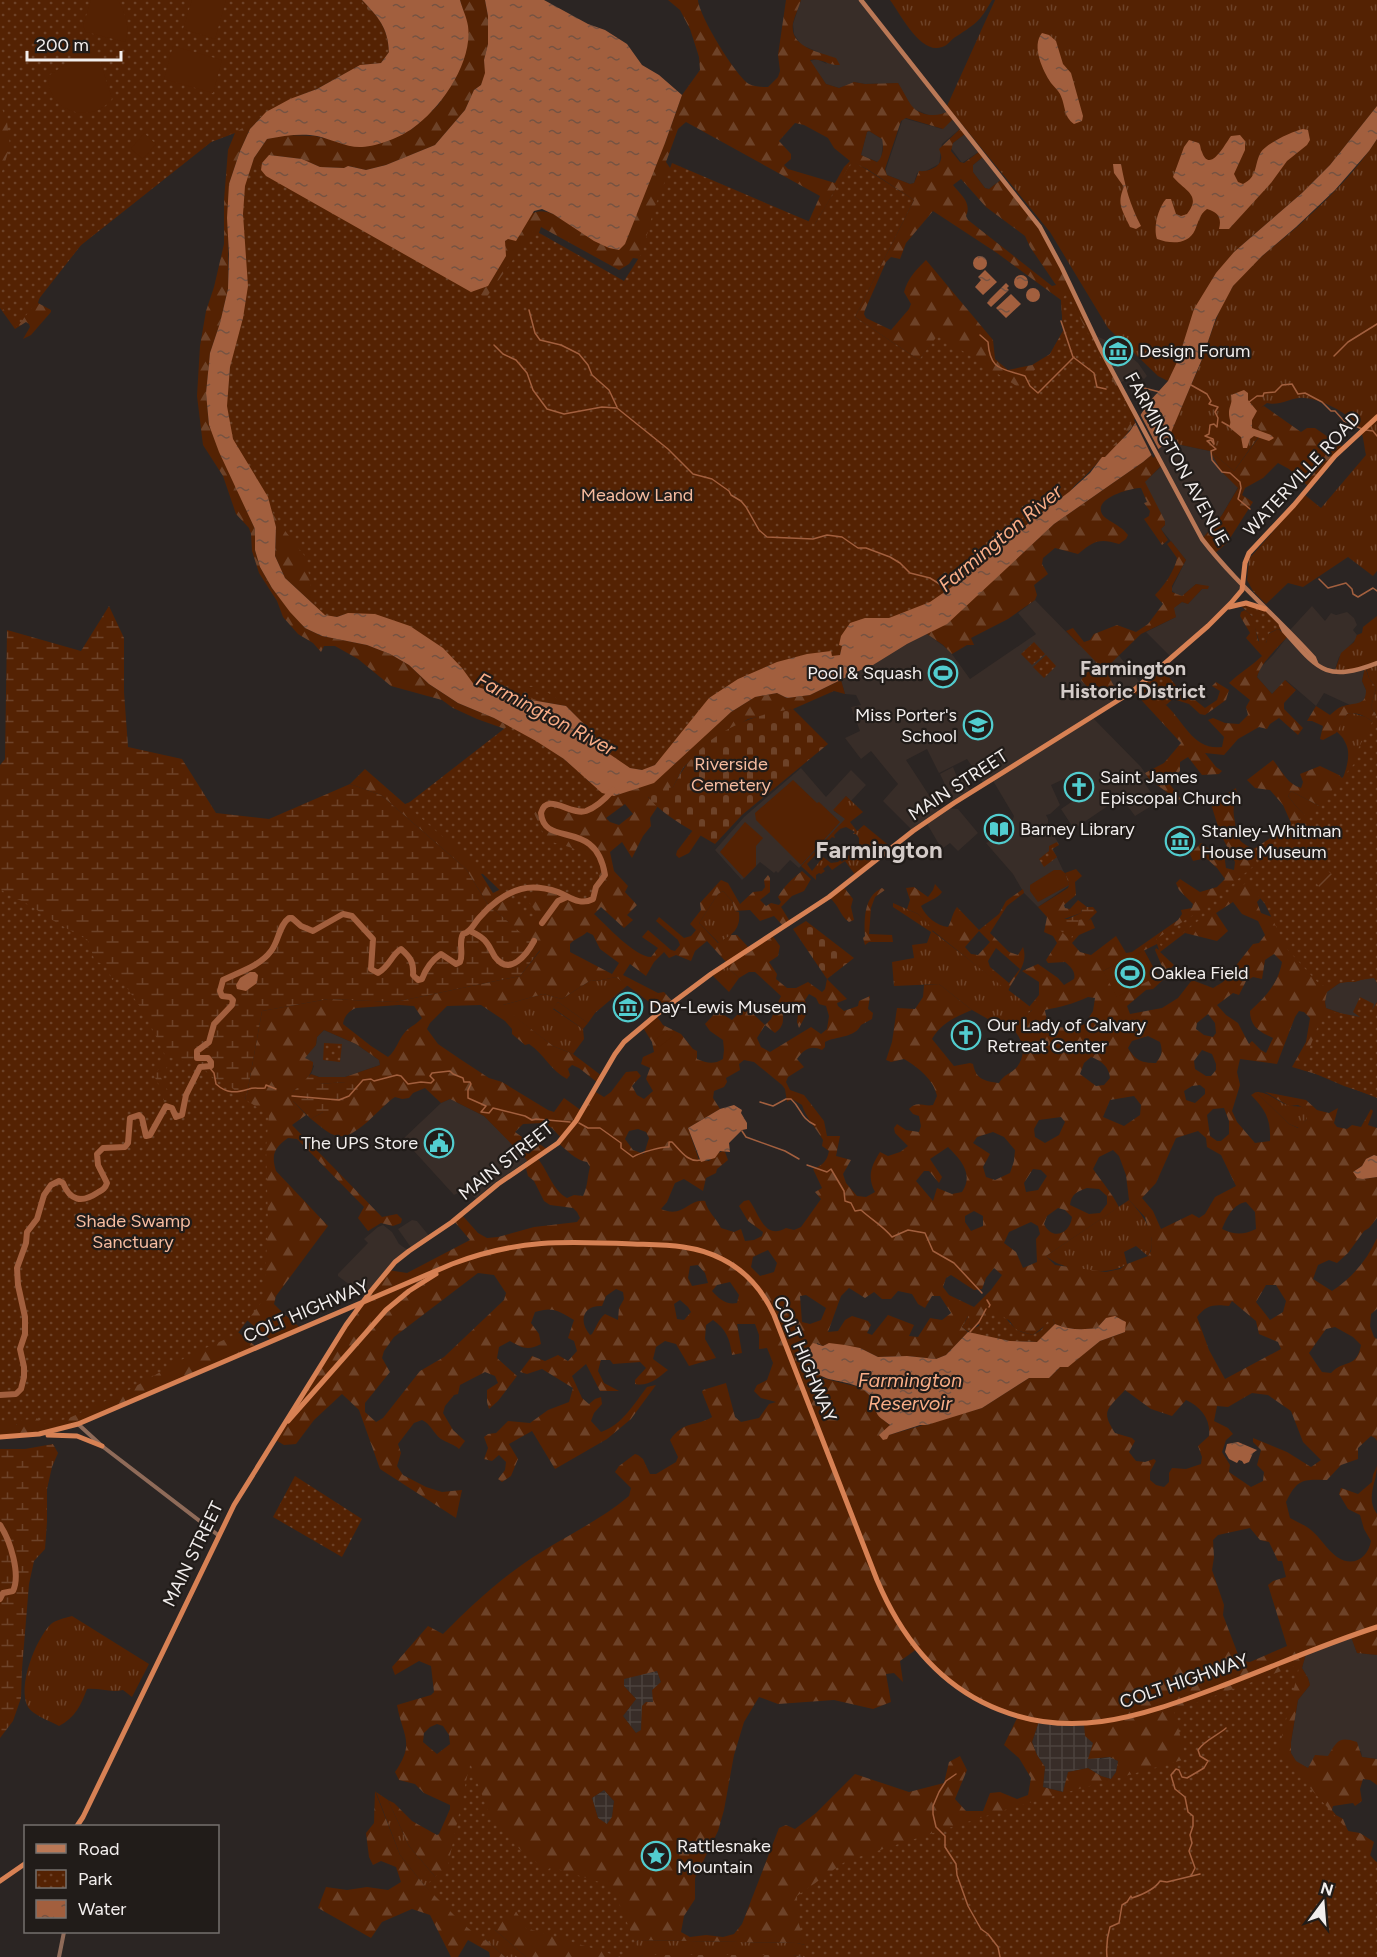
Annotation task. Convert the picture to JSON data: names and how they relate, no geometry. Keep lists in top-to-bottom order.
{
  "streets": {
    "highway": ["WATERVILLE ROAD", "MAIN STREET", "COLT HIGHWAY"],
    "main road": ["FARMINGTON AVENUE"]
  },
  "crossings": [
    ["FARMINGTON AVENUE", "WATERVILLE ROAD"],
    ["FARMINGTON AVENUE", "MAIN STREET"],
    ["WATERVILLE ROAD", "MAIN STREET"]
  ],
  "districts": ["Farmington Historic District", "Farmington"],
  "water": ["Farmington River", "Farmington Reservoir"],
  "parks": ["Meadow Land", "Riverside Cemetery", "Shade Swamp Sanctuary"],
  "places": {
    "museum": ["Design Forum", "Stanley-Whitman House Museum", "Day-Lewis Museum"],
    "sports": ["Pool & Squash", "Oaklea Field"],
    "school or university": ["Miss Porter's School"],
    "church": ["Saint James Episcopal Church", "Our Lady of Calvary Retreat Center"],
    "library": ["Barney Library"],
    "public building": ["The UPS Store"],
    "place": ["Rattlesnake Mountain"]
  },
  "legend": ["Road", "Park", "Water"],
  "scale_bar": "200 m",
  "north": "top"
}
